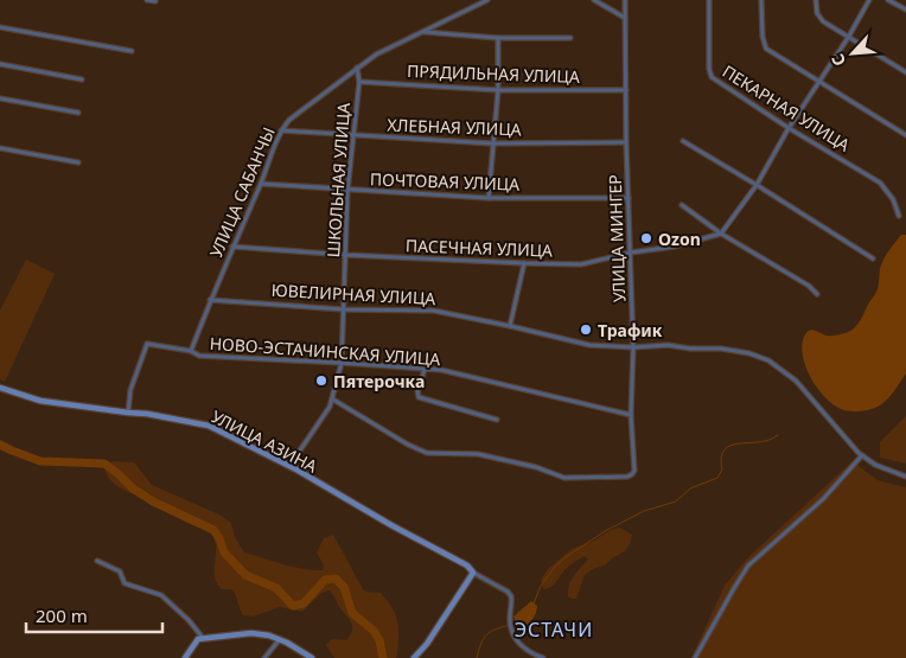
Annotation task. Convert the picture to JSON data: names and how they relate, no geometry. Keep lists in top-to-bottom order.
{
  "streets": {
    "street": [
      "ПРЯДИЛЬНАЯ УЛИЦА",
      "ПЕКАРНАЯ УЛИЦА",
      "ХЛЕБНАЯ УЛИЦА",
      "ШКОЛЬНАЯ УЛИЦА",
      "ПОЧТОВАЯ УЛИЦА",
      "УЛИЦА САБАНЧЫ",
      "УЛИЦА МИНГЕР",
      "ПАСЕЧНАЯ УЛИЦА",
      "ЮВЕЛИРНАЯ УЛИЦА",
      "НОВО-ЭСТАЧИНСКАЯ УЛИЦА",
      "УЛИЦА АЗИНА"
    ]
  },
  "crossings": [
    ["ПРЯДИЛЬНАЯ УЛИЦА", "ШКОЛЬНАЯ УЛИЦА"],
    ["ПРЯДИЛЬНАЯ УЛИЦА", "УЛИЦА МИНГЕР"],
    ["ХЛЕБНАЯ УЛИЦА", "ШКОЛЬНАЯ УЛИЦА"],
    ["ХЛЕБНАЯ УЛИЦА", "УЛИЦА САБАНЧЫ"],
    ["ХЛЕБНАЯ УЛИЦА", "УЛИЦА МИНГЕР"],
    ["ШКОЛЬНАЯ УЛИЦА", "ПОЧТОВАЯ УЛИЦА"],
    ["ШКОЛЬНАЯ УЛИЦА", "УЛИЦА САБАНЧЫ"],
    ["ШКОЛЬНАЯ УЛИЦА", "УЛИЦА МИНГЕР"],
    ["ШКОЛЬНАЯ УЛИЦА", "ПАСЕЧНАЯ УЛИЦА"],
    ["ШКОЛЬНАЯ УЛИЦА", "ЮВЕЛИРНАЯ УЛИЦА"],
    ["ШКОЛЬНАЯ УЛИЦА", "НОВО-ЭСТАЧИНСКАЯ УЛИЦА"],
    ["ШКОЛЬНАЯ УЛИЦА", "УЛИЦА АЗИНА"],
    ["ПОЧТОВАЯ УЛИЦА", "УЛИЦА САБАНЧЫ"],
    ["ПОЧТОВАЯ УЛИЦА", "УЛИЦА МИНГЕР"],
    ["УЛИЦА САБАНЧЫ", "ПАСЕЧНАЯ УЛИЦА"],
    ["УЛИЦА САБАНЧЫ", "ЮВЕЛИРНАЯ УЛИЦА"],
    ["УЛИЦА САБАНЧЫ", "НОВО-ЭСТАЧИНСКАЯ УЛИЦА"],
    ["УЛИЦА МИНГЕР", "ПАСЕЧНАЯ УЛИЦА"],
    ["УЛИЦА МИНГЕР", "ЮВЕЛИРНАЯ УЛИЦА"],
    ["УЛИЦА МИНГЕР", "НОВО-ЭСТАЧИНСКАЯ УЛИЦА"]
  ],
  "districts": ["ЭСТАЧИ"],
  "places": ["Ozon", "Трафик", "Пятерочка"],
  "scale_bar": "200 m",
  "north": "bottom left"
}
